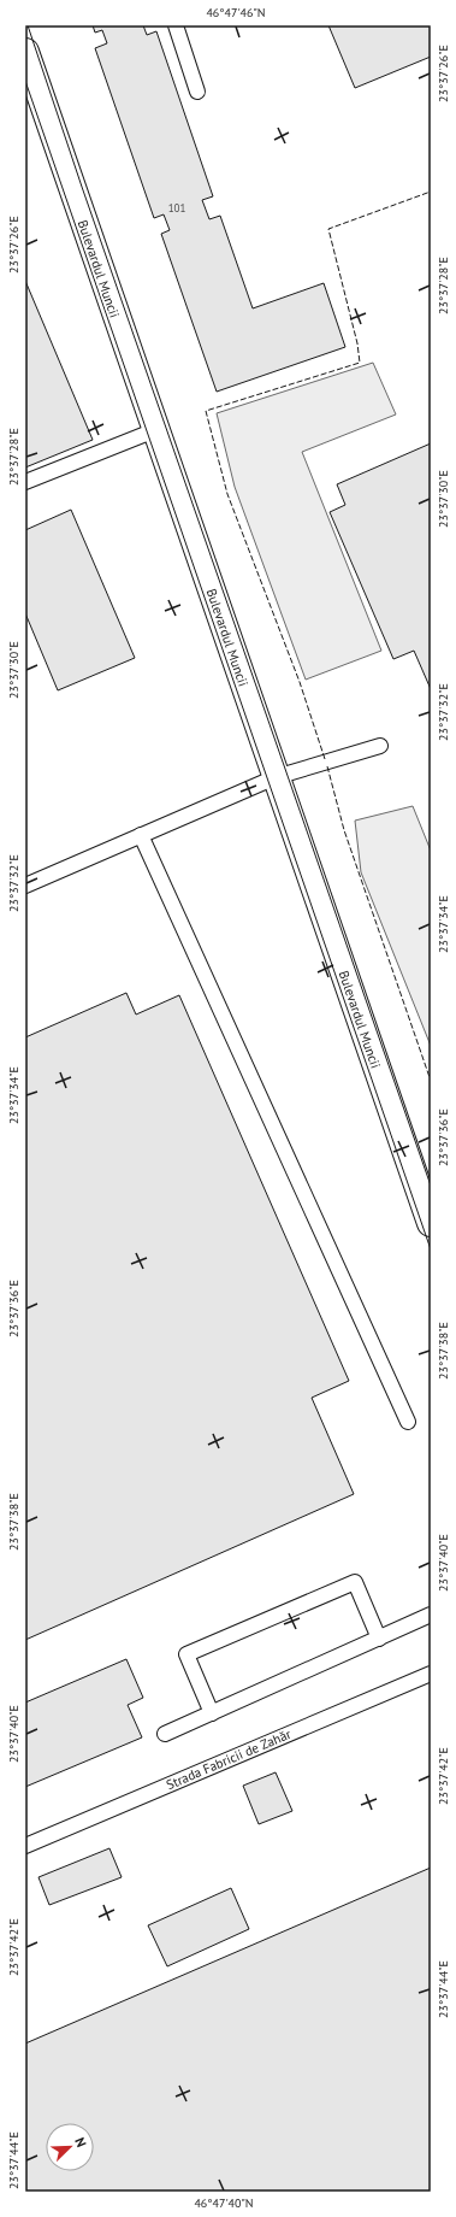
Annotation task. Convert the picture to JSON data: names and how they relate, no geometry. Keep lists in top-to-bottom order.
{
  "streets": {
    "main road": ["Bulevardul Muncii"],
    "lane": ["Strada Fabricii de Zahăr"]
  },
  "house_numbers": ["101"],
  "north": "top right",
  "coordinates": [
    "46°47'46\"N",
    "23°37'26\"E",
    "23°37'28\"E",
    "23°37'30\"E",
    "23°37'32\"E",
    "23°37'34\"E",
    "23°37'36\"E",
    "23°37'38\"E",
    "23°37'40\"E",
    "23°37'42\"E",
    "23°37'44\"E",
    "46°47'40\"N"
  ]
}
